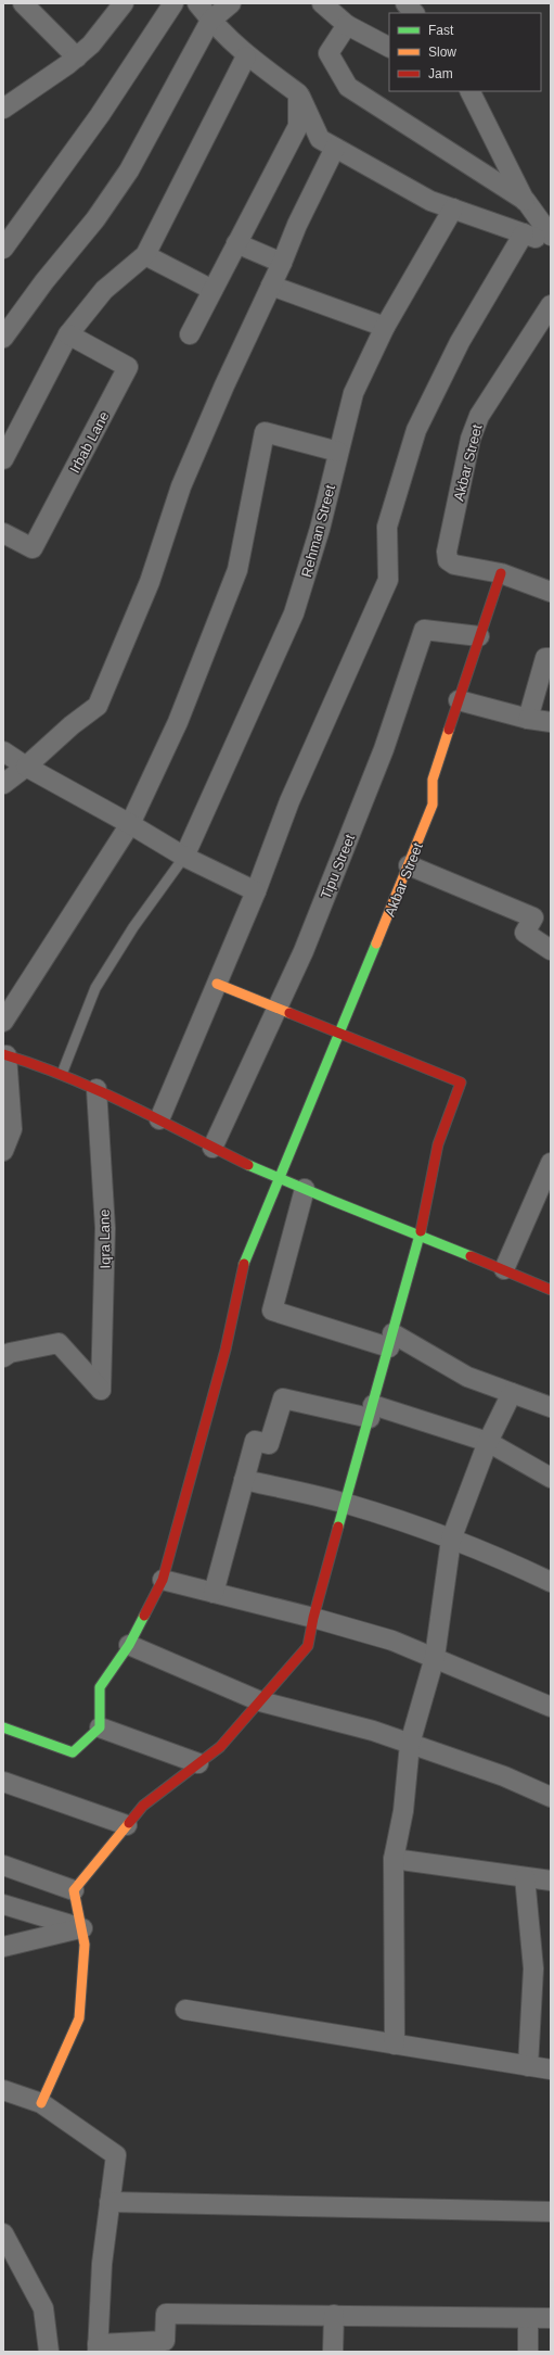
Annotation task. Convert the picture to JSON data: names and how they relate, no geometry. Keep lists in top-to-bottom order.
{
  "streets": {
    "street": [
      "Irbab Lane",
      "Akbar Street",
      "Rehman Street",
      "Tipu Street",
      "Iqra Lane"
    ]
  },
  "crossings": [
    ["Akbar Street", "Tipu Street"]
  ],
  "legend": ["Fast", "Slow", "Jam"]
}
